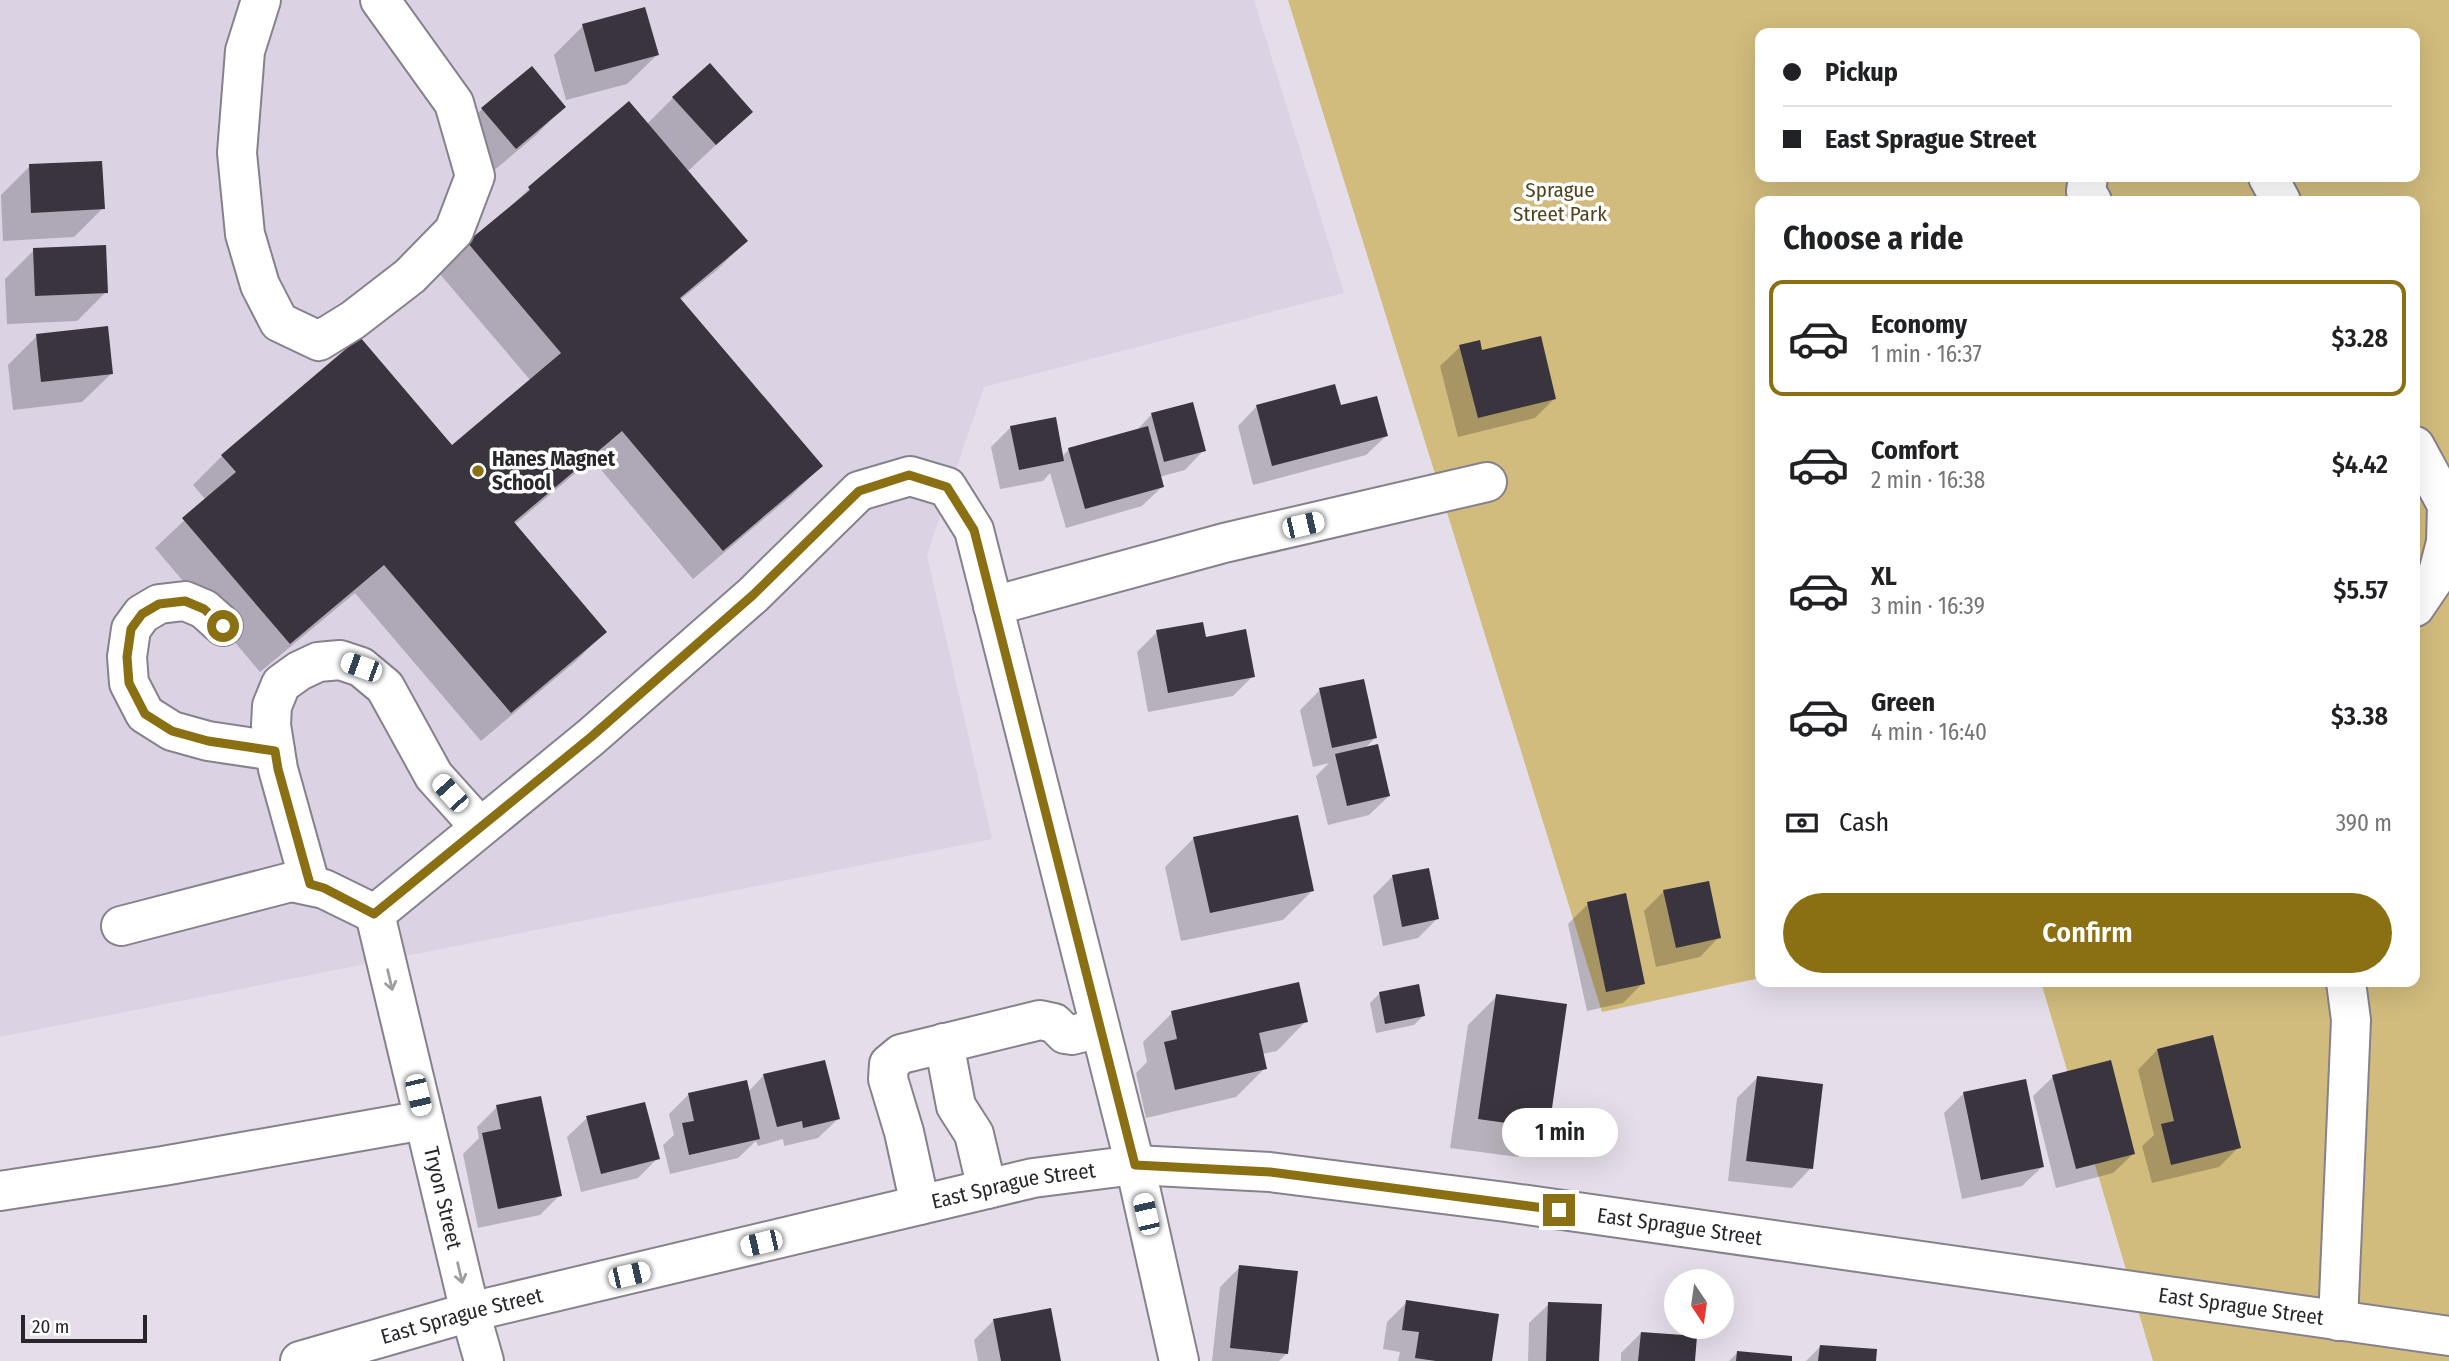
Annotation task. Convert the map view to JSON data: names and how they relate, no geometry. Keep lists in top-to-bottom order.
{
  "streets": {
    "street": ["East Sprague Street", "Tryon Street"]
  },
  "crossings": [
    ["East Sprague Street", "Tryon Street"]
  ],
  "one_way": ["Tryon Street"],
  "parks": ["Sprague Street Park"],
  "places": ["Hanes Magnet School"],
  "scale_bar": "20 m",
  "north": "bottom",
  "page": {
    "banner": ["Pickup", "East Sprague Street"],
    "heading": "Choose a ride",
    "list": [
      {
        "name": "Economy",
        "note": "1 min · 16:37",
        "value": "$3.28"
      },
      {
        "name": "Comfort",
        "note": "2 min · 16:38",
        "value": "$4.42"
      },
      {
        "name": "XL",
        "note": "3 min · 16:39",
        "value": "$5.57"
      },
      {
        "name": "Green",
        "note": "4 min · 16:40",
        "value": "$3.38"
      }
    ],
    "pay": ["Cash", "390 m"],
    "buttons": "Confirm",
    "bubble": "1 min",
    "scale": "20 m"
  }
}
